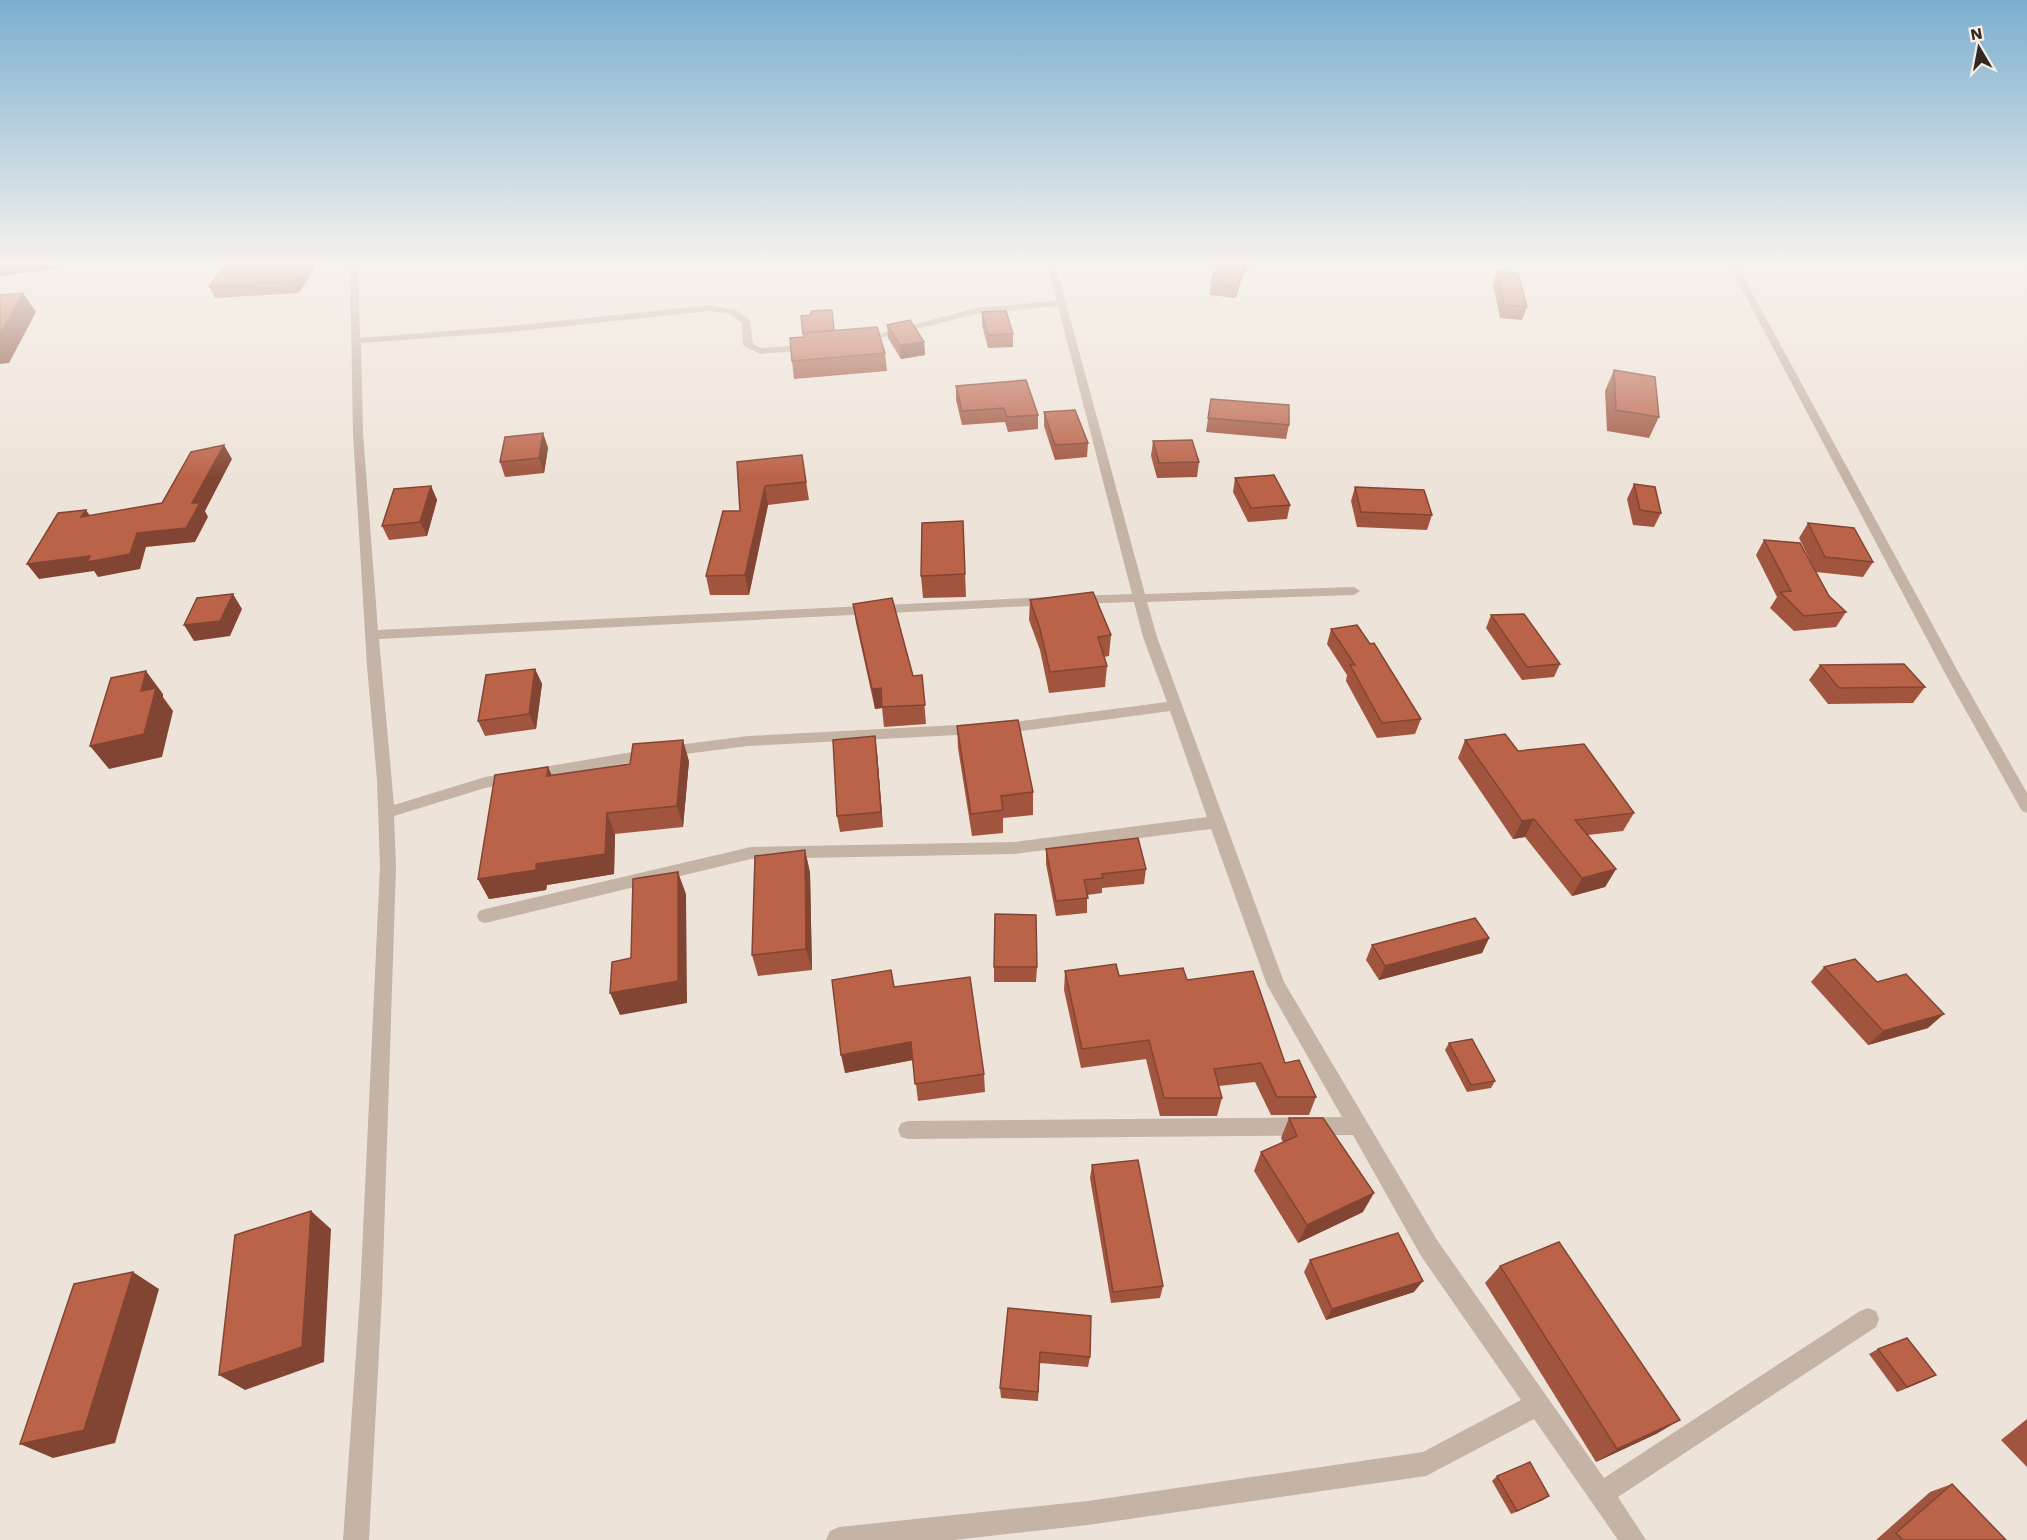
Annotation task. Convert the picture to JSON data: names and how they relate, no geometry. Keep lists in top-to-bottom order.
{
  "north": "top"
}
